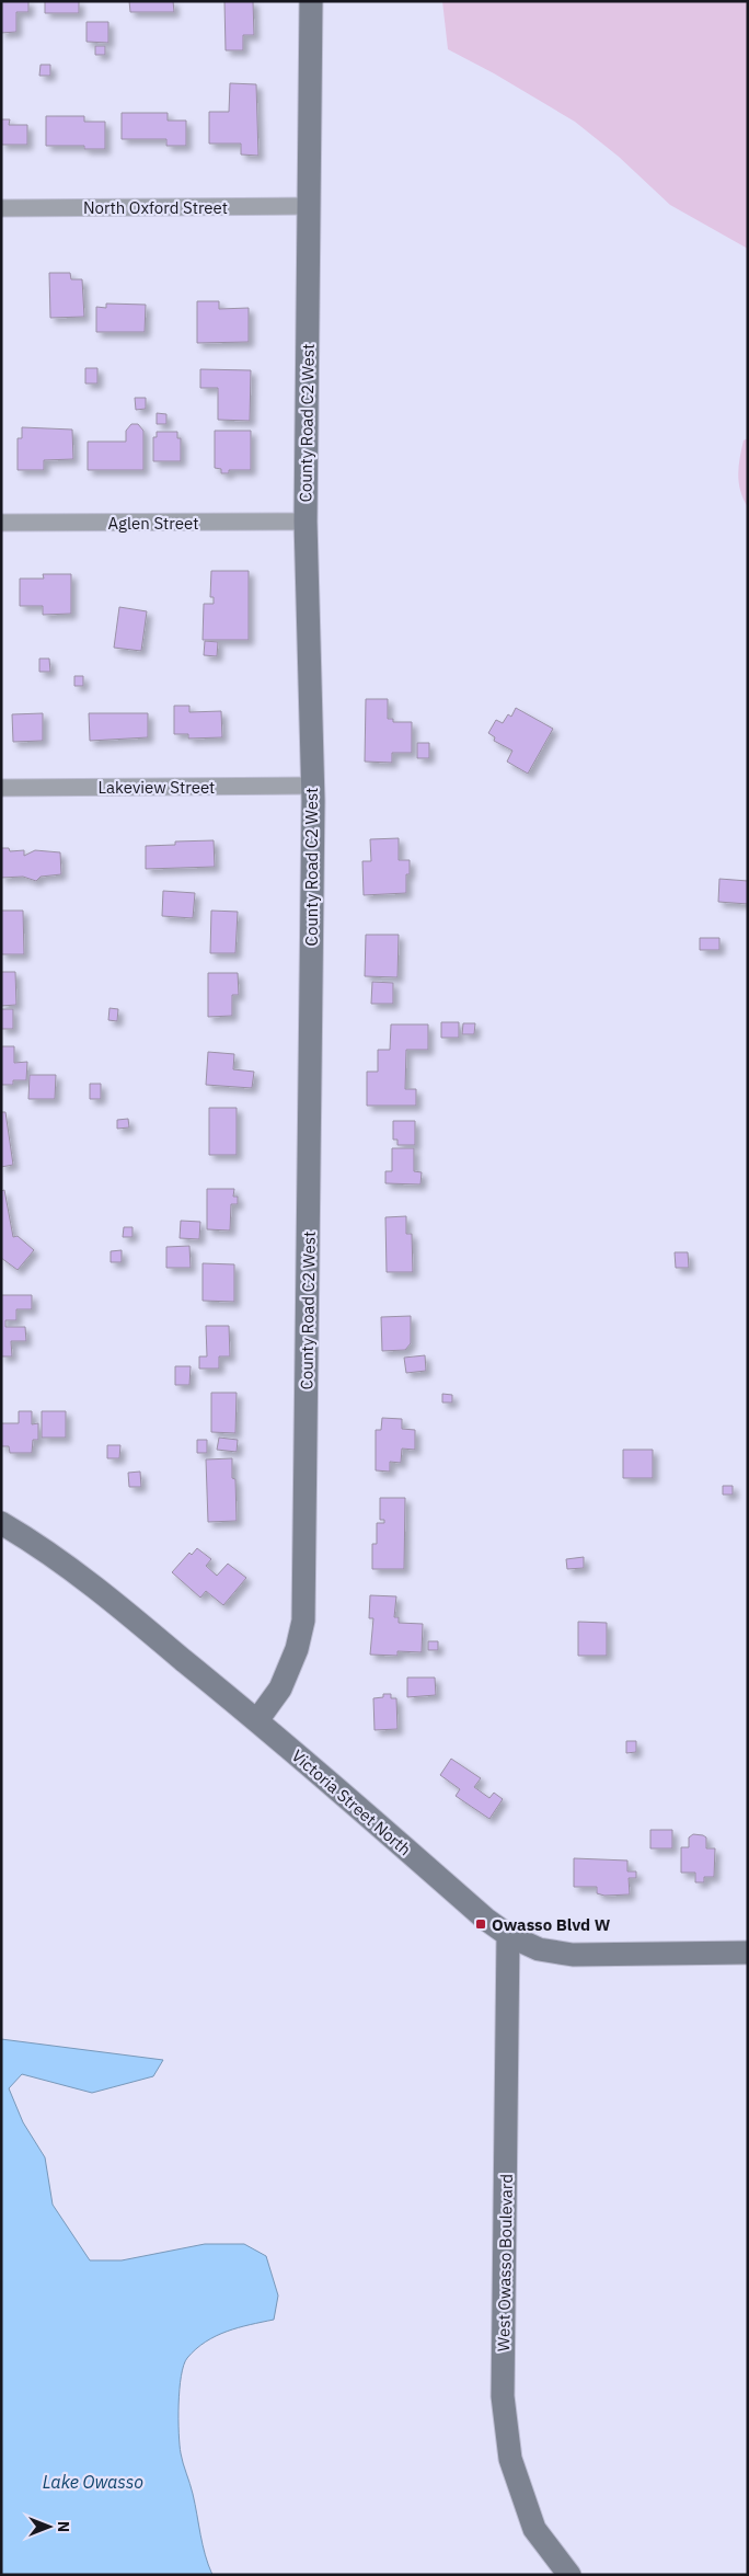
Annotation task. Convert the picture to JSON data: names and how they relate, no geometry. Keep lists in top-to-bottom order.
{
  "streets": {
    "street": [
      "North Oxford Street",
      "County Road C2 West",
      "Aglen Street",
      "Lakeview Street",
      "Victoria Street North",
      "West Owasso Boulevard"
    ]
  },
  "crossings": [
    ["North Oxford Street", "County Road C2 West"],
    ["County Road C2 West", "Aglen Street"],
    ["County Road C2 West", "Lakeview Street"],
    ["County Road C2 West", "Victoria Street North"],
    ["Victoria Street North", "West Owasso Boulevard"]
  ],
  "water": ["Lake Owasso"],
  "places": {
    "transit": ["Owasso Blvd W"]
  },
  "north": "right"
}
